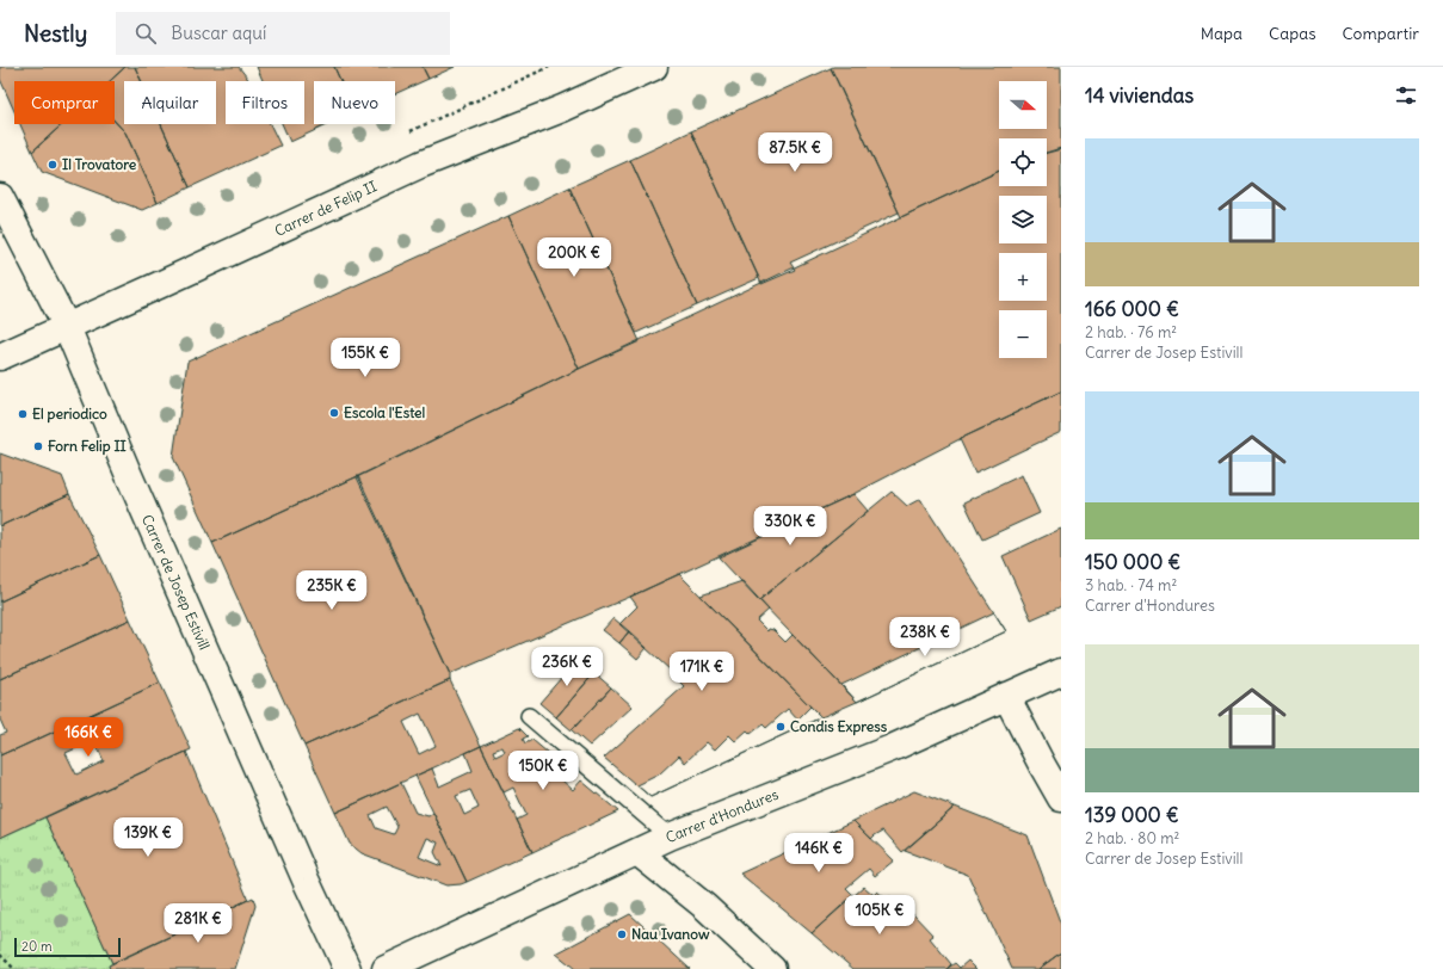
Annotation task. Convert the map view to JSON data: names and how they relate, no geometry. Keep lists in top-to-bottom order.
{
  "streets": {
    "street": ["Carrer de Felip II", "Carrer de Josep Estivill", "Carrer d'Hondures"]
  },
  "crossings": [
    ["Carrer de Felip II", "Carrer de Josep Estivill"]
  ],
  "places": [
    "Il Trovatore",
    "Escola l'Estel",
    "El periodico",
    "Forn Felip II",
    "Condis Express",
    "Nau Ivanow"
  ],
  "scale_bar": "20 m",
  "north": "right",
  "page": {
    "header": "Nestly",
    "search": "Buscar aquí",
    "nav": ["Mapa", "Capas", "Compartir"],
    "heading": "14 viviendas",
    "map_buttons": ["+", "−"],
    "chip": [
      "Comprar",
      "Alquilar",
      "Filtros",
      "Nuevo"
    ],
    "list": [
      {
        "name": "166 000 €",
        "note": "2 hab. · 76 m² · Carrer de Josep Estivill"
      },
      {
        "name": "150 000 €",
        "note": "3 hab. · 74 m² · Carrer d'Hondures"
      },
      {
        "name": "139 000 €",
        "note": "2 hab. · 80 m² · Carrer de Josep Estivill"
      }
    ],
    "price": [
      "87.5K €",
      "200K €",
      "155K €",
      "330K €",
      "235K €",
      "238K €",
      "236K €",
      "171K €",
      "166K €",
      "150K €",
      "139K €",
      "146K €",
      "105K €",
      "281K €"
    ],
    "scale": "20 m"
  }
}
